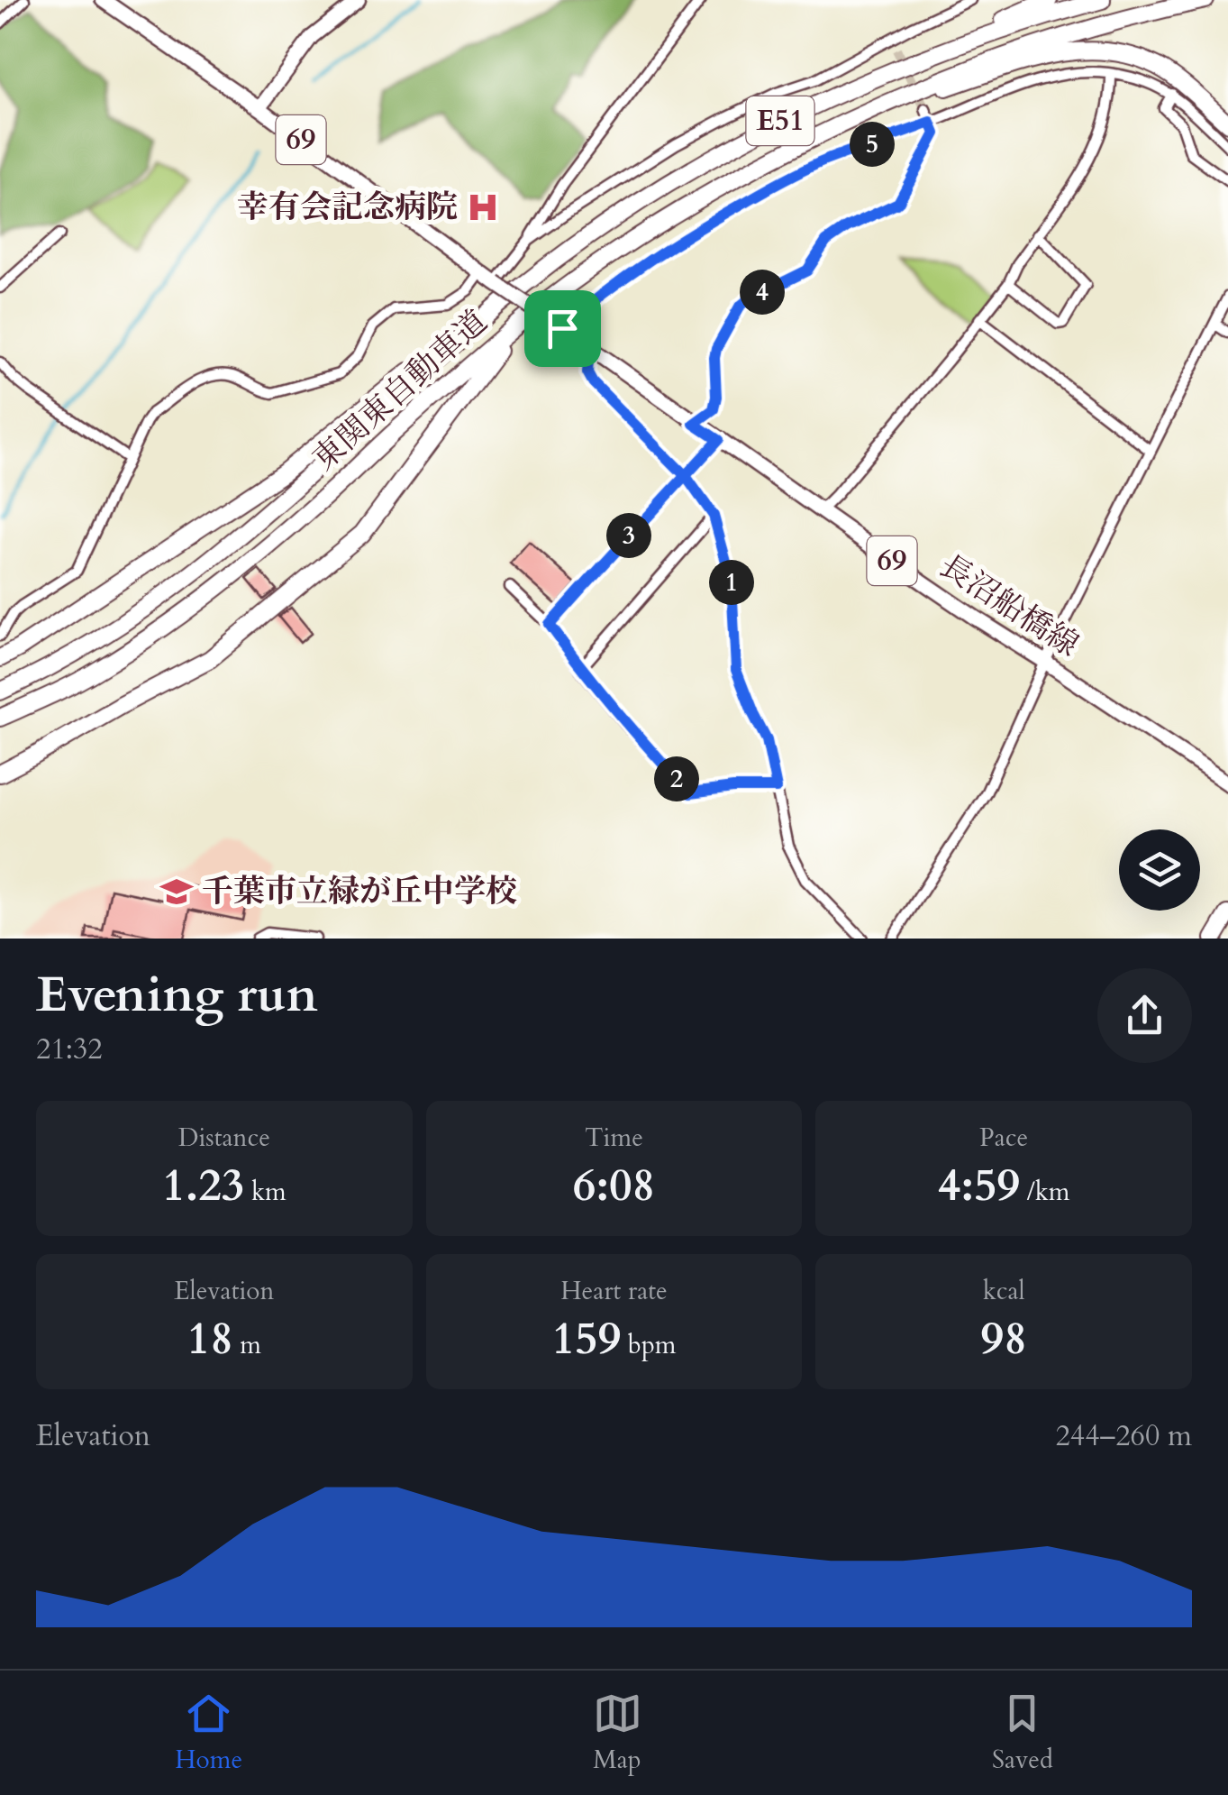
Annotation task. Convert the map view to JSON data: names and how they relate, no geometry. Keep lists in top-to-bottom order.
{
  "streets": {
    "highway": ["E51", "東関東自動車道"],
    "main road": ["69", "長沼船橋線"]
  },
  "places": {
    "hospital": ["幸有会記念病院"],
    "school or university": ["千葉市立緑が丘中学校"]
  },
  "page": {
    "pins": [
      "5",
      "4",
      "3",
      "1",
      "2"
    ],
    "heading": ["Evening run", "21:32"],
    "stats": [
      ["Distance", "1.23 km"],
      ["Time", "6:08"],
      ["Pace", "4:59 /km"],
      ["Elevation", "18 m"],
      ["Heart rate", "159 bpm"],
      ["kcal", "98"]
    ],
    "chart": ["Elevation", "244–260 m"],
    "tabs": ["Home", "Map", "Saved"]
  }
}
